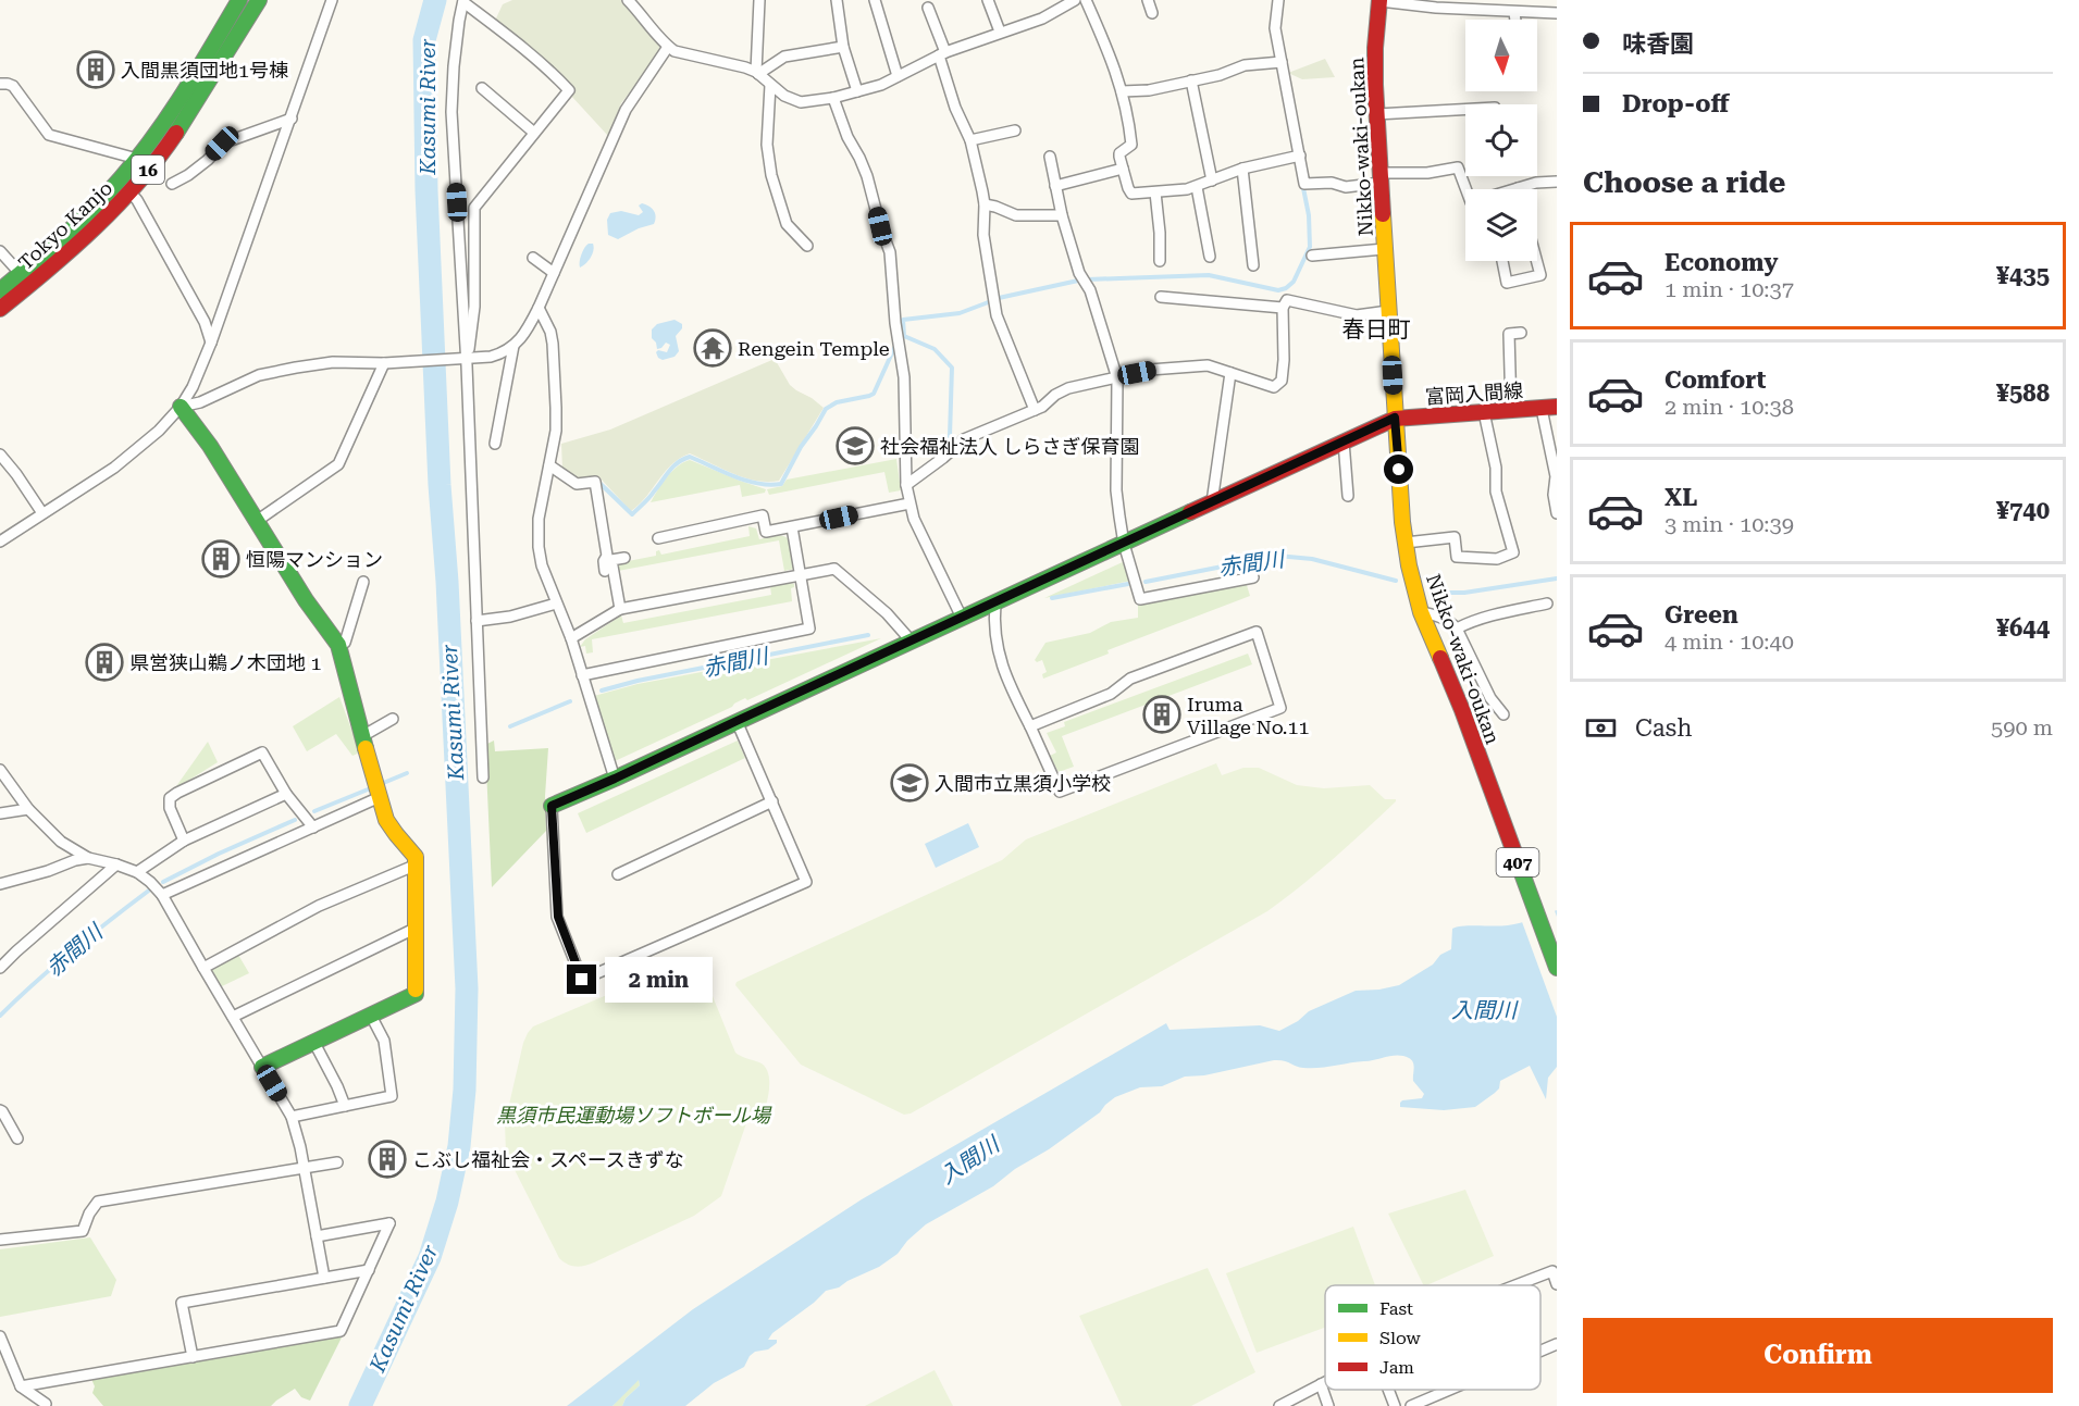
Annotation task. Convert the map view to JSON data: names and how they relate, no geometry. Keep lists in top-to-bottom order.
{
  "streets": {
    "main road": [
      "Nikko-waki-oukan",
      "16",
      "Tokyo Kanjo",
      "富岡入間線",
      "407"
    ]
  },
  "crossings": [
    ["Nikko-waki-oukan", "富岡入間線"]
  ],
  "districts": ["春日町"],
  "water": ["Kasumi River", "赤間川", "入間川"],
  "parks": ["黒須市民運動場ソフトボール場"],
  "places": {
    "building": [
      "入間黒須団地1号棟",
      "恒陽マンション",
      "県営狭山鵜ノ木団地 1",
      "Iruma Village No.11",
      "こぶし福祉会・スペースきずな"
    ],
    "temple": ["Rengein Temple"],
    "school or university": ["社会福祉法人 しらさぎ保育園", "入間市立黒須小学校"]
  },
  "legend": ["Fast", "Slow", "Jam"],
  "north": "bottom",
  "page": {
    "banner": ["味香園", "Drop-off"],
    "heading": "Choose a ride",
    "list": [
      {
        "name": "Economy",
        "note": "1 min · 10:37",
        "value": "¥435"
      },
      {
        "name": "Comfort",
        "note": "2 min · 10:38",
        "value": "¥588"
      },
      {
        "name": "XL",
        "note": "3 min · 10:39",
        "value": "¥740"
      },
      {
        "name": "Green",
        "note": "4 min · 10:40",
        "value": "¥644"
      }
    ],
    "pay": ["Cash", "590 m"],
    "bubble": "2 min",
    "buttons": "Confirm"
  }
}
